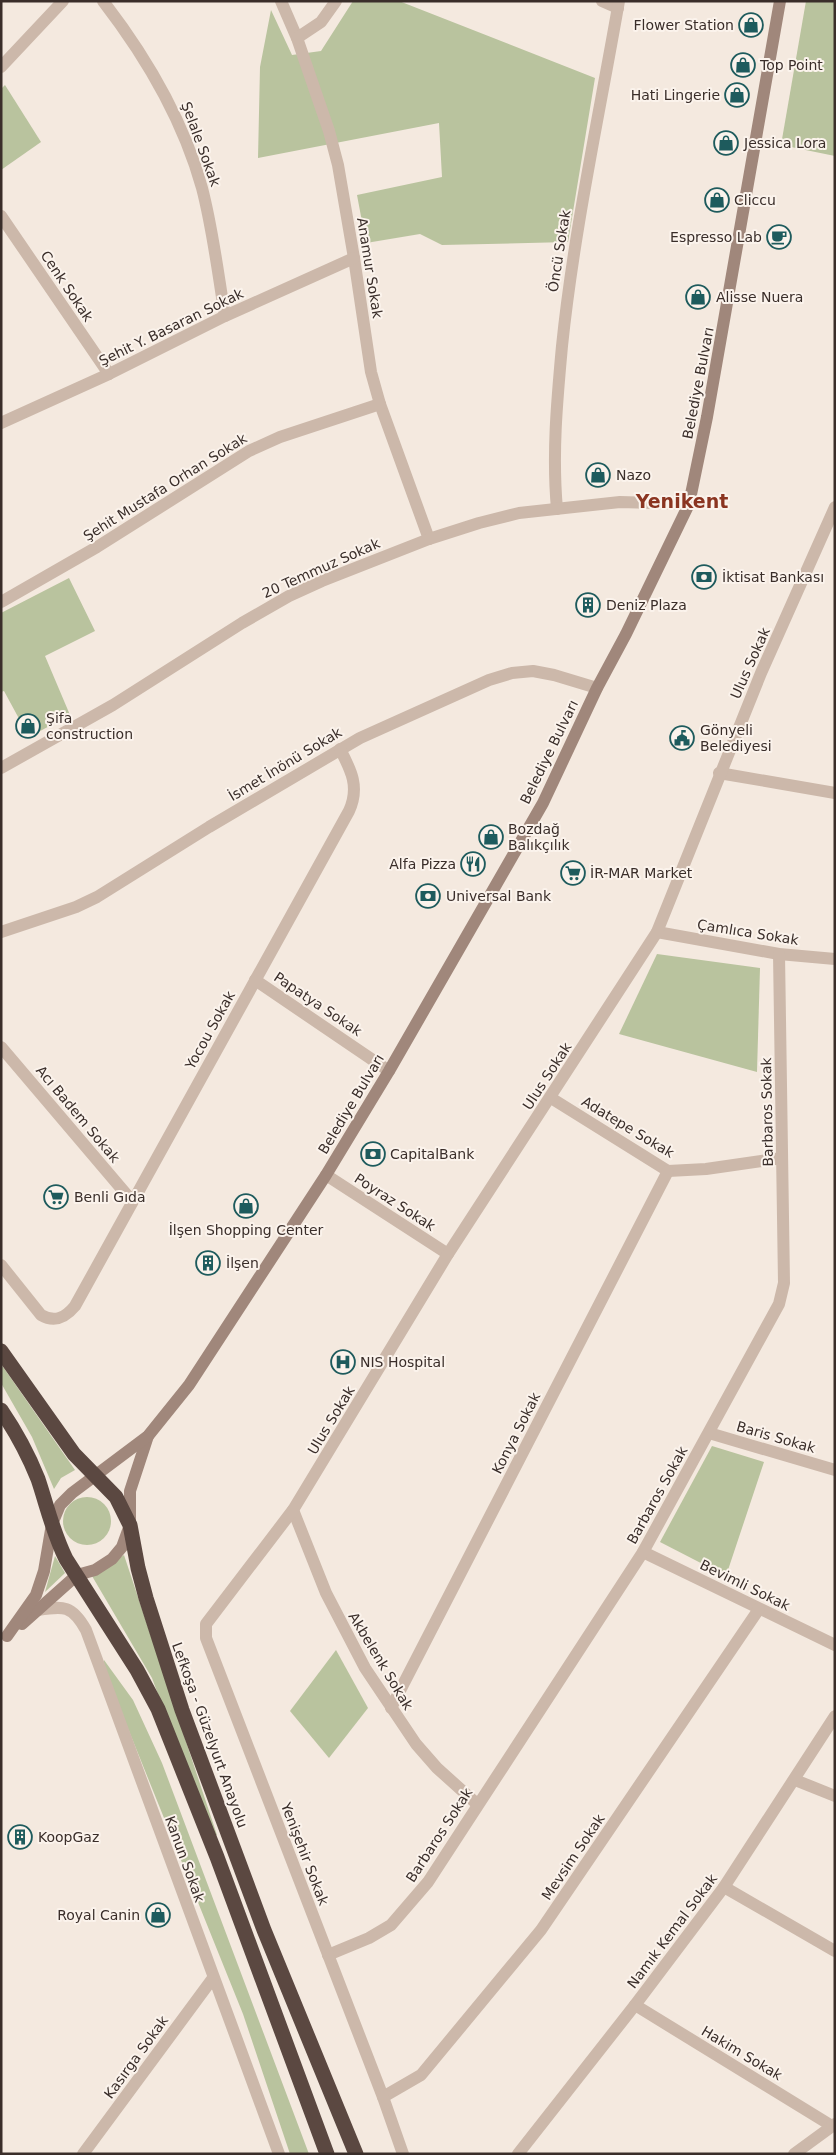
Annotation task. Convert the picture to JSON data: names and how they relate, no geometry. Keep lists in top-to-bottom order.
{
  "streets": {
    "highway": ["Lefkoşa - Güzelyurt Anayolu"],
    "main road": ["Belediye Bulvarı"],
    "street": [
      "Şelale Sokak",
      "Öncü Sokak",
      "Anamur Sokak",
      "Cenk Sokak",
      "Şehit Y. Basaran Sokak",
      "Şehit Mustafa Orhan Sokak",
      "20 Temmuz Sokak",
      "Ulus Sokak",
      "İsmet İnönü Sokak",
      "Çamlıca Sokak",
      "Papatya Sokak",
      "Yocou Sokak",
      "Barbaros Sokak",
      "Acı Badem Sokak",
      "Adatepe Sokak",
      "Poyraz Sokak",
      "Konya Sokak",
      "Baris Sokak",
      "Bevimli Sokak",
      "Akbelenk Sokak",
      "Yenişehir Sokak",
      "Mevsim Sokak",
      "Kanun Sokak",
      "Namık Kemal Sokak",
      "Hakim Sokak",
      "Kasırga Sokak"
    ]
  },
  "crossings": [
    ["Şelale Sokak", "Şehit Y. Basaran Sokak"],
    ["Öncü Sokak", "20 Temmuz Sokak"],
    ["Anamur Sokak", "Şehit Y. Basaran Sokak"],
    ["Anamur Sokak", "Şehit Mustafa Orhan Sokak"],
    ["Anamur Sokak", "20 Temmuz Sokak"],
    ["Cenk Sokak", "Şehit Y. Basaran Sokak"],
    ["Belediye Bulvarı", "20 Temmuz Sokak"],
    ["Belediye Bulvarı", "İsmet İnönü Sokak"],
    ["Belediye Bulvarı", "Papatya Sokak"],
    ["Belediye Bulvarı", "Poyraz Sokak"],
    ["Belediye Bulvarı", "Lefkoşa - Güzelyurt Anayolu"],
    ["Ulus Sokak", "Çamlıca Sokak"],
    ["Ulus Sokak", "Adatepe Sokak"],
    ["Ulus Sokak", "Poyraz Sokak"],
    ["Ulus Sokak", "Akbelenk Sokak"],
    ["Ulus Sokak", "Yenişehir Sokak"],
    ["İsmet İnönü Sokak", "Yocou Sokak"],
    ["Çamlıca Sokak", "Barbaros Sokak"],
    ["Papatya Sokak", "Yocou Sokak"],
    ["Yocou Sokak", "Acı Badem Sokak"],
    ["Barbaros Sokak", "Adatepe Sokak"],
    ["Barbaros Sokak", "Baris Sokak"],
    ["Barbaros Sokak", "Bevimli Sokak"],
    ["Barbaros Sokak", "Akbelenk Sokak"],
    ["Barbaros Sokak", "Yenişehir Sokak"],
    ["Adatepe Sokak", "Konya Sokak"],
    ["Konya Sokak", "Akbelenk Sokak"],
    ["Bevimli Sokak", "Mevsim Sokak"],
    ["Yenişehir Sokak", "Mevsim Sokak"],
    ["Kanun Sokak", "Kasırga Sokak"],
    ["Namık Kemal Sokak", "Hakim Sokak"]
  ],
  "districts": ["Yenikent"],
  "places": {
    "shop": [
      "Flower Station",
      "Top Point",
      "Hati Lingerie",
      "Jessica Lora",
      "Cliccu",
      "Alisse Nuera",
      "Nazo",
      "Şifa construction",
      "Bozdağ Balıkçılık",
      "İlşen Shopping Center",
      "Royal Canin"
    ],
    "cafe": ["Espresso Lab"],
    "bank": ["İktisat Bankası", "Universal Bank", "CapitalBank"],
    "building": ["Deniz Plaza", "İlşen", "KoopGaz"],
    "public building": ["Gönyeli Belediyesi"],
    "restaurant": ["Alfa Pizza"],
    "supermarket": ["İR-MAR Market", "Benli Gıda"],
    "hospital": ["NIS Hospital"]
  }
}
